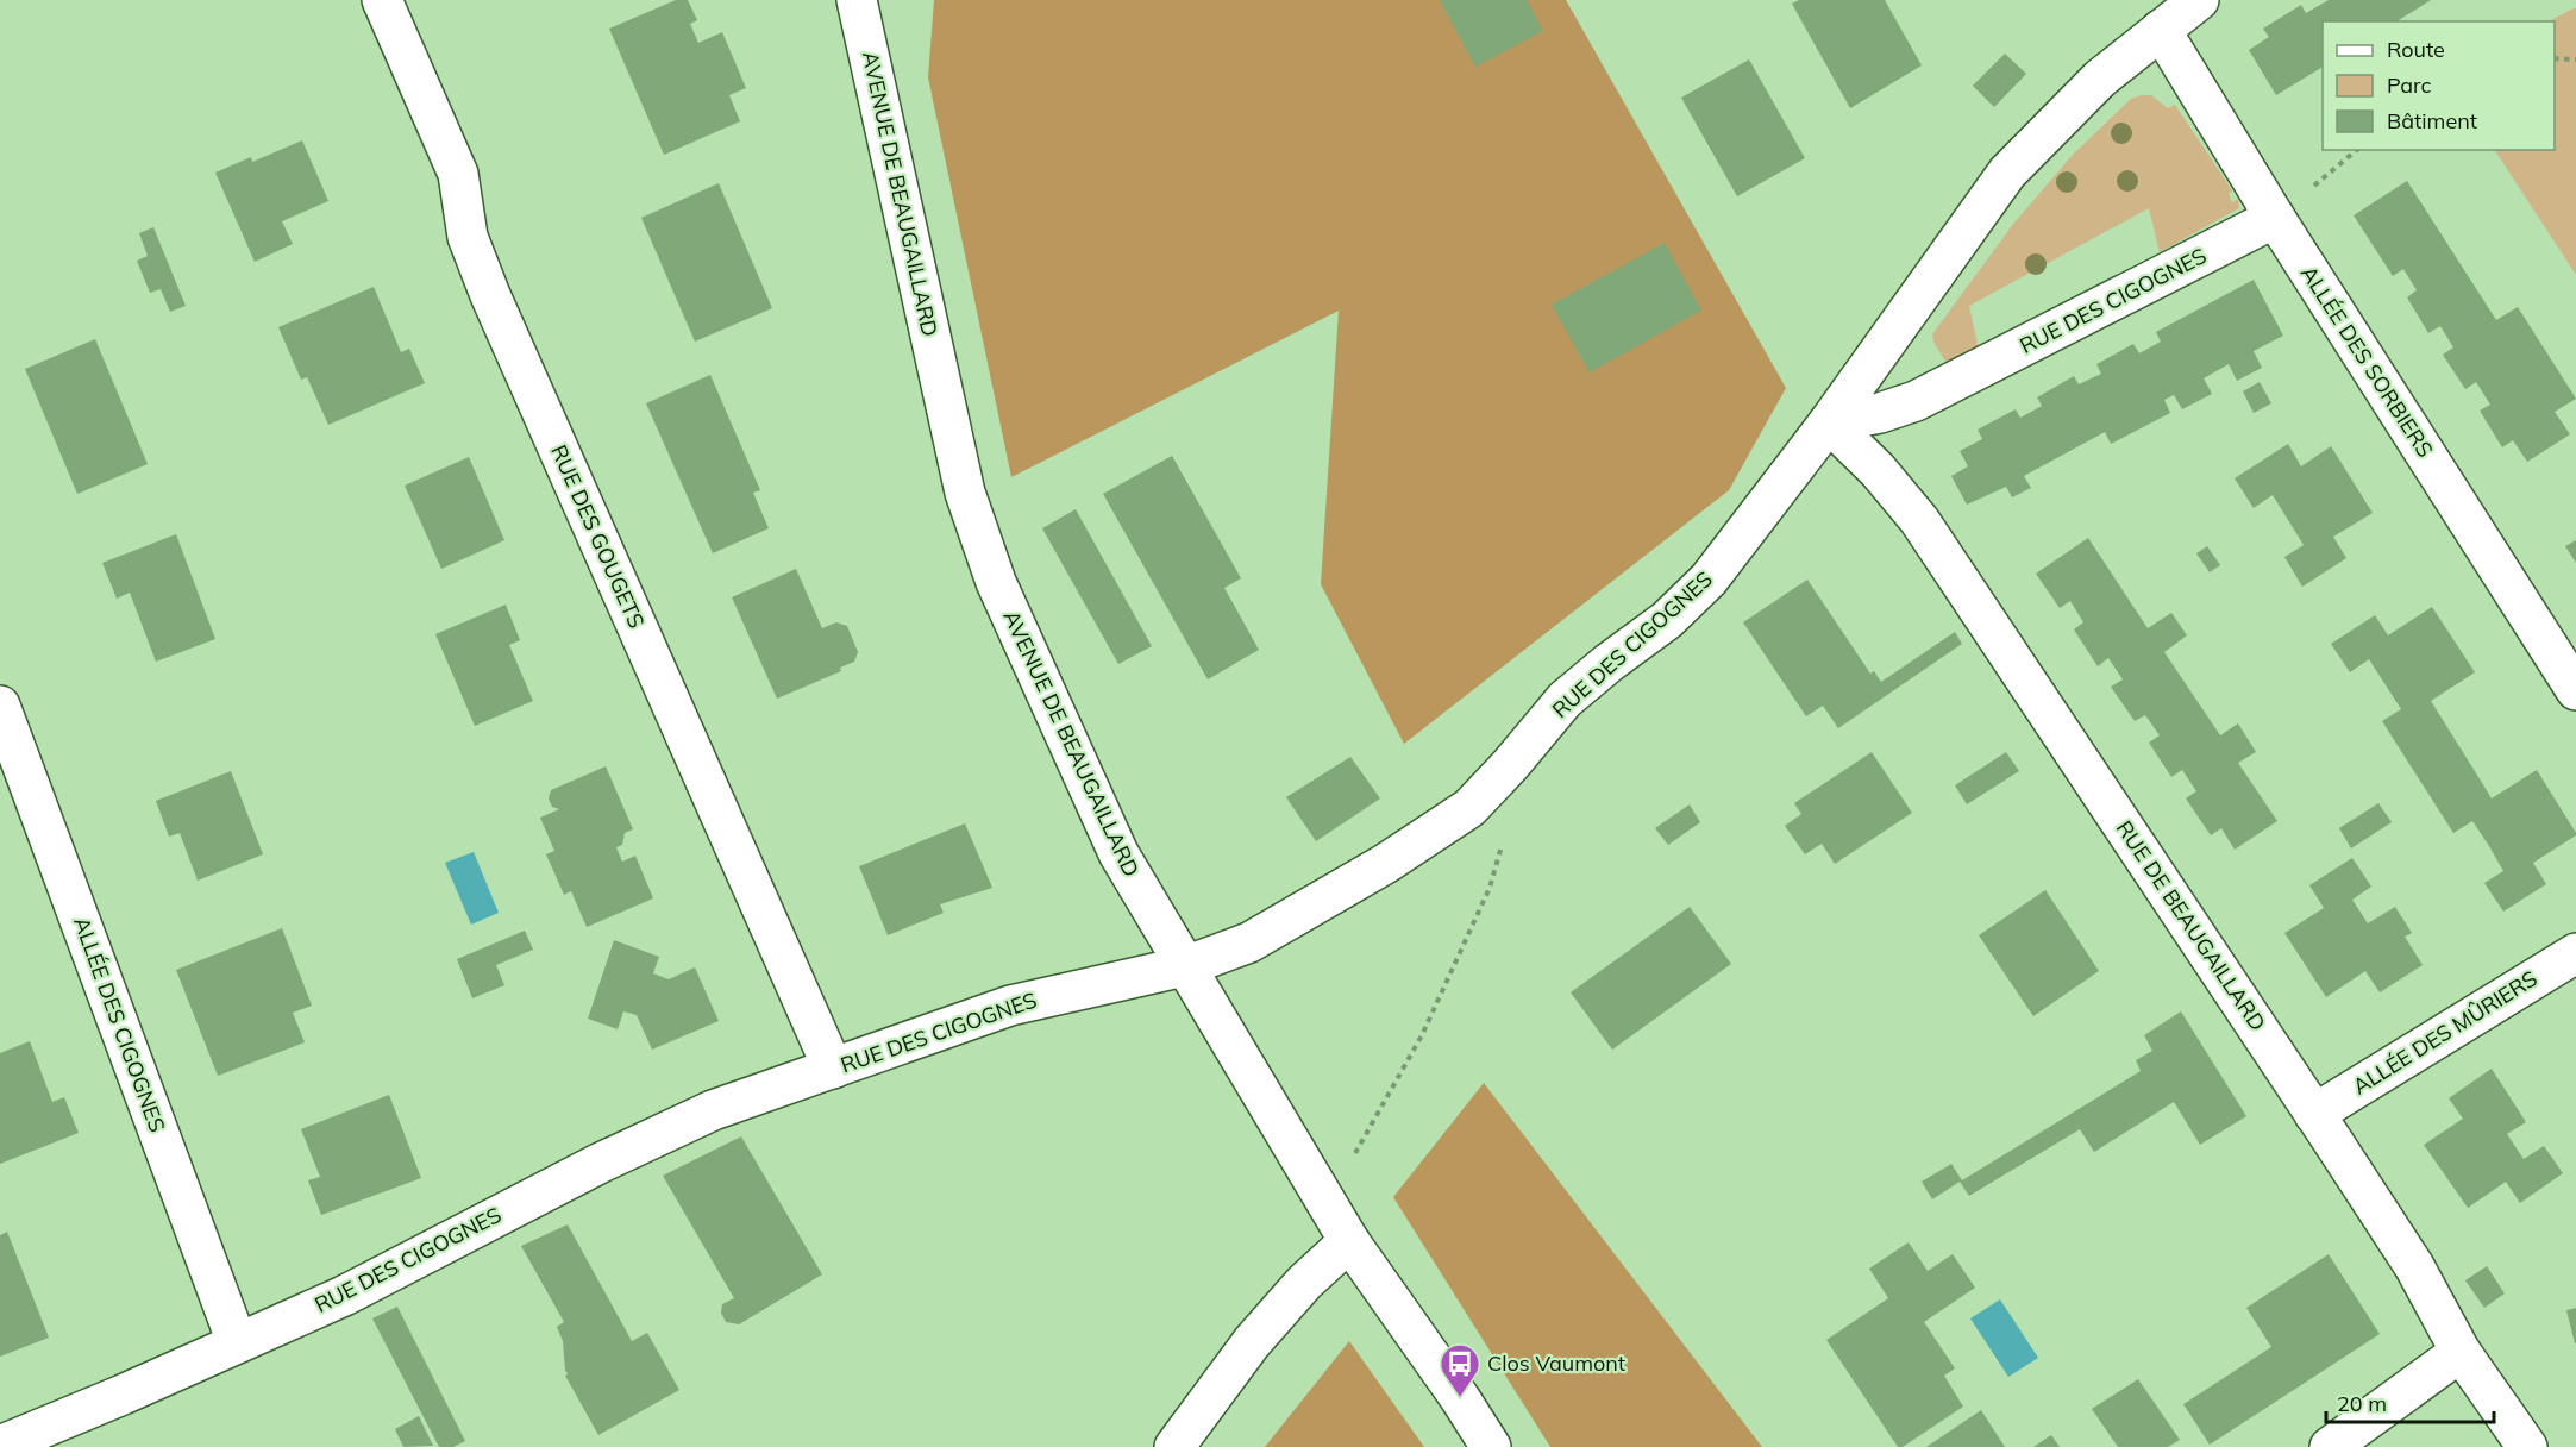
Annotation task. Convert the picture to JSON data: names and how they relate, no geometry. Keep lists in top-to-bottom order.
{
  "streets": {
    "street": [
      "AVENUE DE BEAUGAILLARD",
      "RUE DES CIGOGNES",
      "ALLÉE DES SORBIERS",
      "RUE DES GOUGETS",
      "RUE DE BEAUGAILLARD",
      "ALLÉE DES CIGOGNES",
      "ALLÉE DES MÛRIERS"
    ]
  },
  "crossings": [
    ["AVENUE DE BEAUGAILLARD", "RUE DES CIGOGNES"],
    ["RUE DES CIGOGNES", "ALLÉE DES SORBIERS"],
    ["RUE DES CIGOGNES", "RUE DES GOUGETS"],
    ["RUE DES CIGOGNES", "RUE DE BEAUGAILLARD"],
    ["RUE DES CIGOGNES", "ALLÉE DES CIGOGNES"],
    ["RUE DE BEAUGAILLARD", "ALLÉE DES MÛRIERS"]
  ],
  "places": {
    "bus stop": ["Clos Vaumont"]
  },
  "legend": ["Route", "Parc", "Bâtiment"],
  "scale_bar": "20 m"
}
